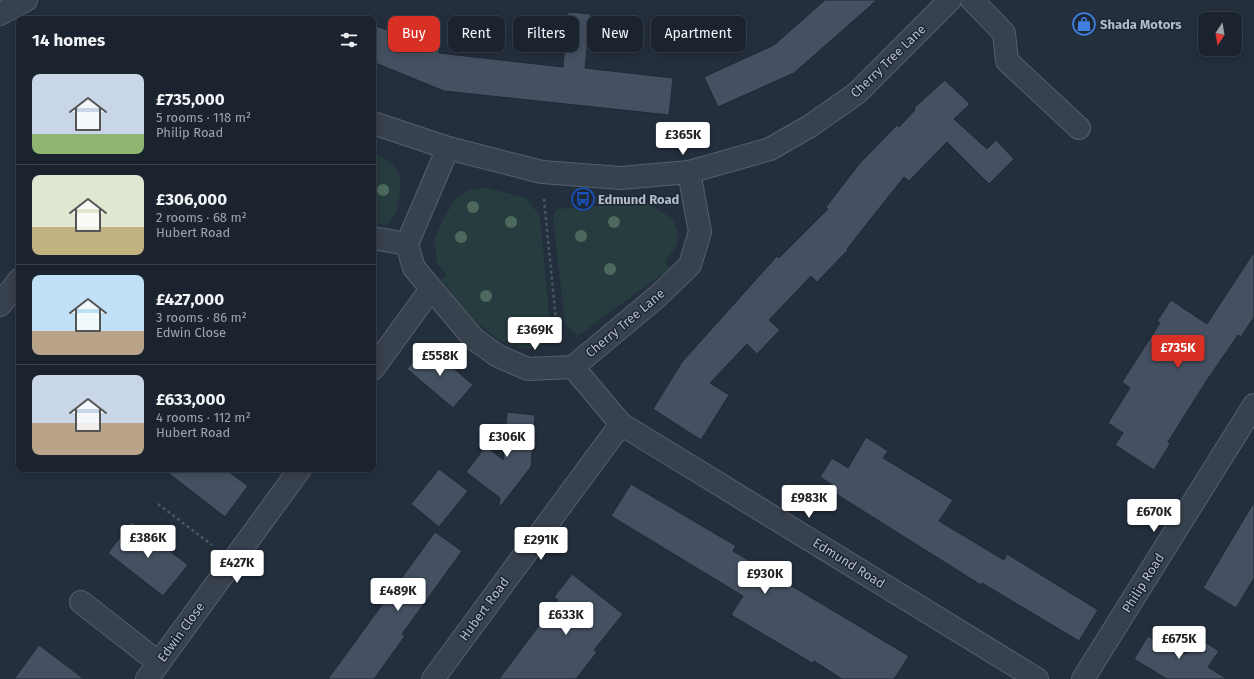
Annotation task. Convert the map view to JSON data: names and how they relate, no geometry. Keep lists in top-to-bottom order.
{
  "streets": {
    "street": [
      "Cherry Tree Lane",
      "Edmund Road",
      "Philip Road",
      "Hubert Road",
      "Edwin Close"
    ]
  },
  "crossings": [
    ["Cherry Tree Lane", "Edmund Road"],
    ["Edmund Road", "Hubert Road"]
  ],
  "places": {
    "shop": ["Shada Motors"],
    "bus stop": ["Edmund Road"]
  },
  "north": "bottom",
  "page": {
    "chip": [
      "Buy",
      "Rent",
      "Filters",
      "New",
      "Apartment"
    ],
    "heading": "14 homes",
    "list": [
      {
        "name": "£735,000",
        "note": "5 rooms · 118 m² · Philip Road"
      },
      {
        "name": "£306,000",
        "note": "2 rooms · 68 m² · Hubert Road"
      },
      {
        "name": "£427,000",
        "note": "3 rooms · 86 m² · Edwin Close"
      },
      {
        "name": "£633,000",
        "note": "4 rooms · 112 m² · Hubert Road"
      }
    ],
    "price": [
      "£365K",
      "£369K",
      "£735K",
      "£558K",
      "£306K",
      "£983K",
      "£670K",
      "£386K",
      "£291K",
      "£427K",
      "£930K",
      "£489K",
      "£633K",
      "£675K"
    ]
  }
}
